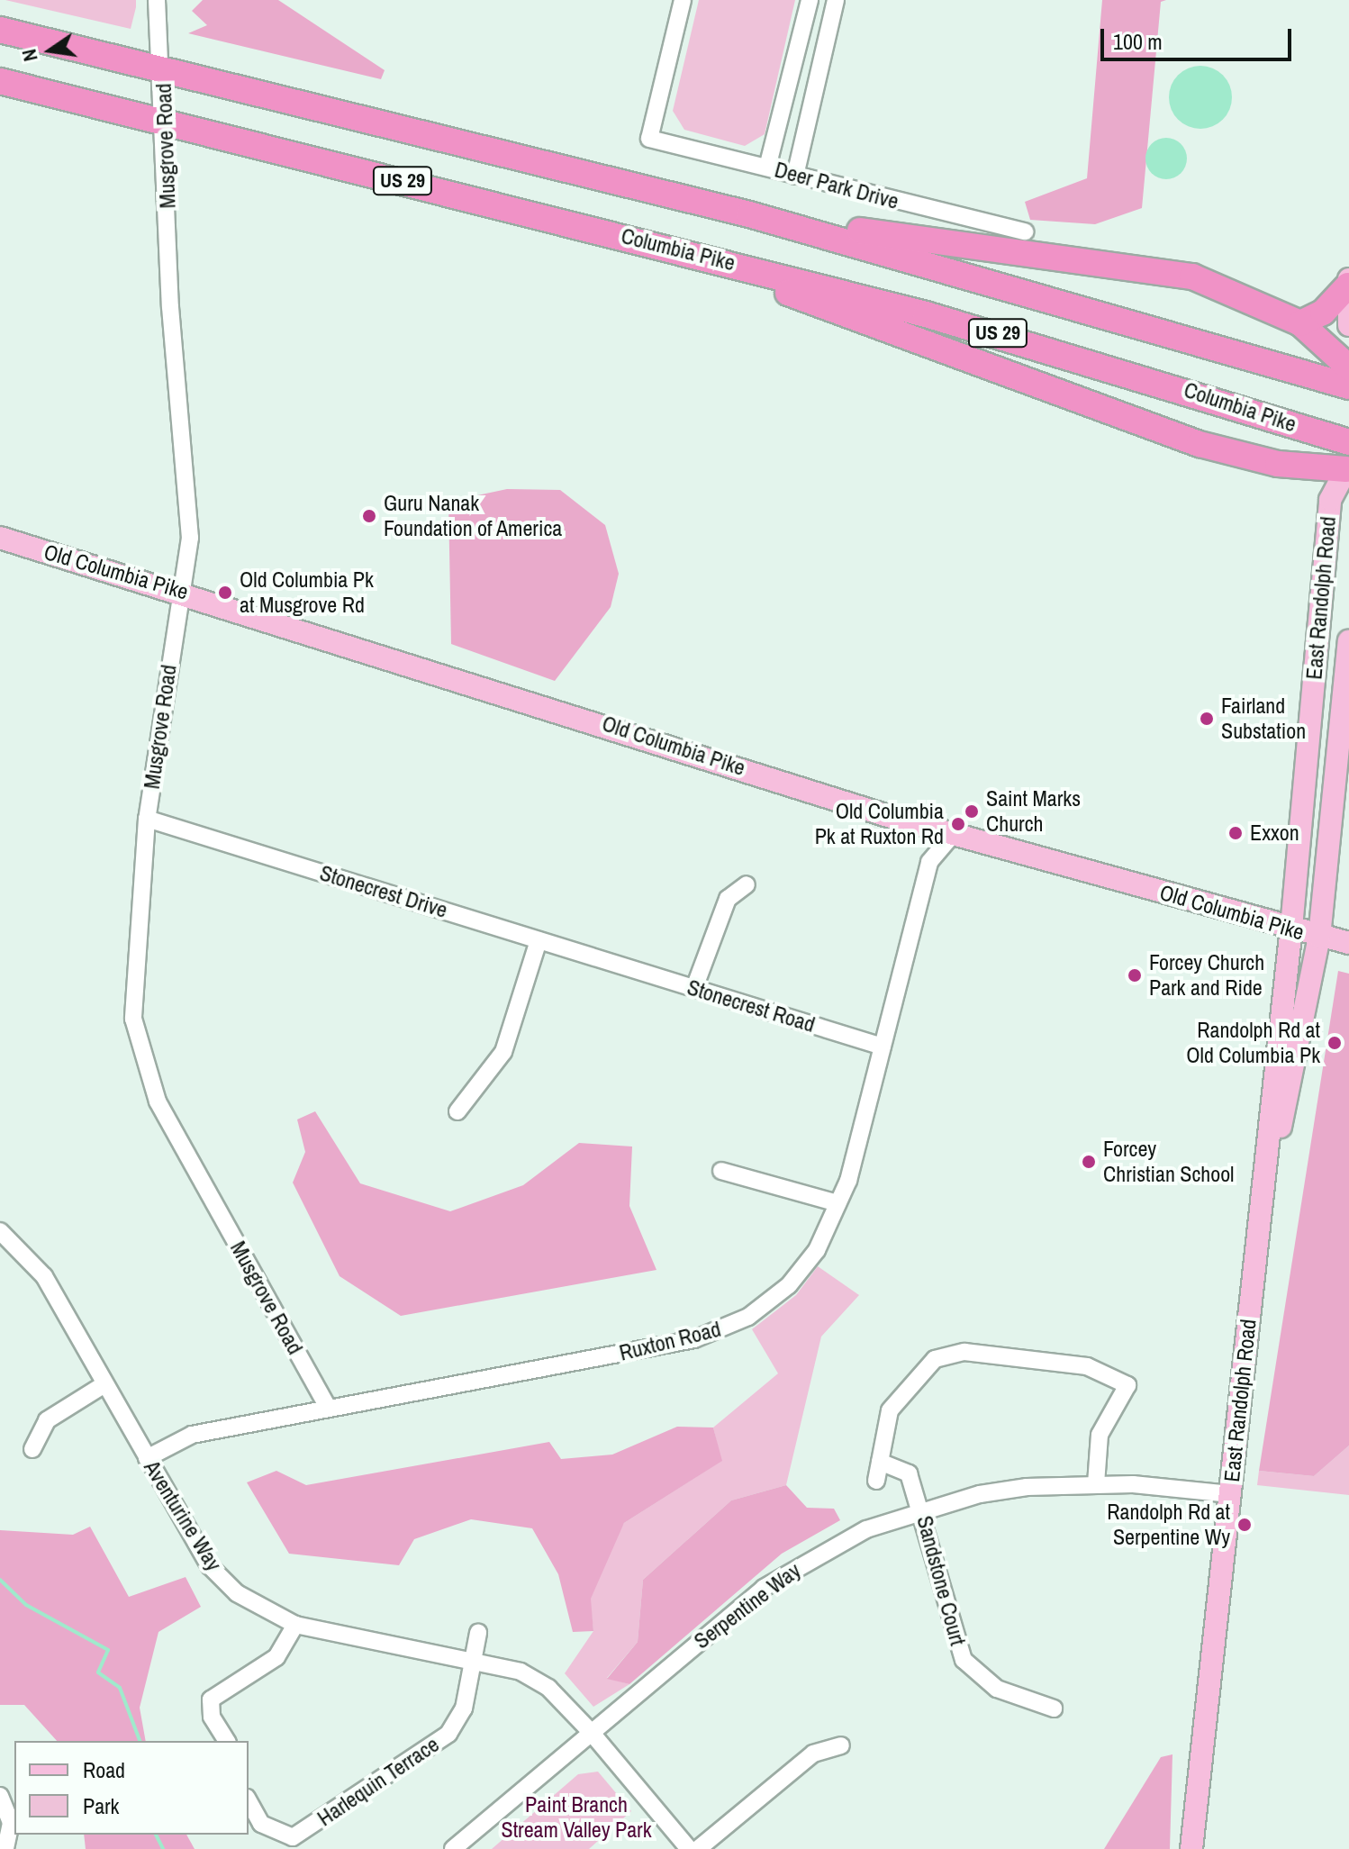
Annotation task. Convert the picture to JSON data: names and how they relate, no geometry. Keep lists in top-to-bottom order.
{
  "streets": {
    "highway": ["US 29", "Columbia Pike"],
    "main road": ["Old Columbia Pike", "East Randolph Road"],
    "street": [
      "Musgrove Road",
      "Deer Park Drive",
      "Stonecrest Drive",
      "Stonecrest Road",
      "Ruxton Road",
      "Aventurine Way",
      "Sandstone Court",
      "Serpentine Way",
      "Harlequin Terrace"
    ]
  },
  "crossings": [
    ["Musgrove Road", "US 29"],
    ["Musgrove Road", "Columbia Pike"],
    ["Musgrove Road", "Old Columbia Pike"],
    ["Musgrove Road", "Stonecrest Drive"],
    ["Musgrove Road", "Ruxton Road"],
    ["Columbia Pike", "East Randolph Road"],
    ["Old Columbia Pike", "East Randolph Road"],
    ["Old Columbia Pike", "Ruxton Road"],
    ["East Randolph Road", "Serpentine Way"],
    ["Stonecrest Drive", "Stonecrest Road"],
    ["Stonecrest Road", "Ruxton Road"],
    ["Ruxton Road", "Aventurine Way"],
    ["Aventurine Way", "Serpentine Way"],
    ["Aventurine Way", "Harlequin Terrace"],
    ["Sandstone Court", "Serpentine Way"]
  ],
  "parks": ["Paint Branch Stream Valley Park"],
  "places": [
    "Guru Nanak Foundation of America",
    "Old Columbia Pk at Musgrove Rd",
    "Fairland Substation",
    "Saint Marks Church",
    "Old Columbia Pk at Ruxton Rd",
    "Exxon",
    "Forcey Church Park and Ride",
    "Randolph Rd at Old Columbia Pk",
    "Forcey Christian School",
    "Randolph Rd at Serpentine Wy"
  ],
  "legend": ["Road", "Park"],
  "scale_bar": "100 m",
  "north": "left"
}
